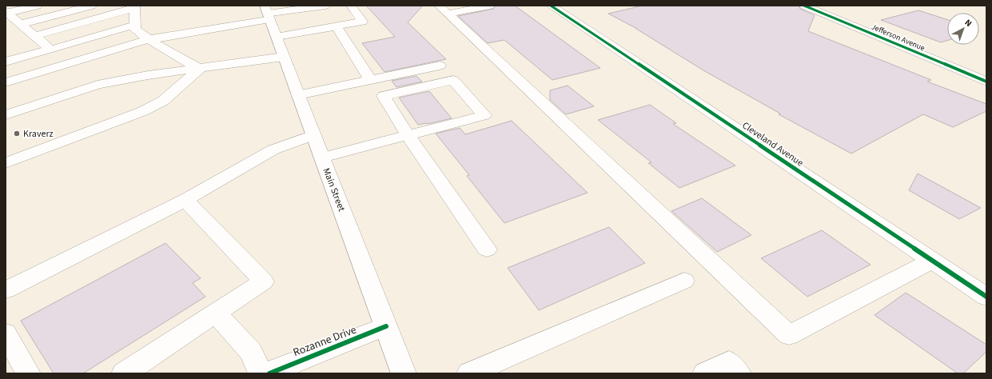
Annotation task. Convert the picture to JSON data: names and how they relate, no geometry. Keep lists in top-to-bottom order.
{
  "streets": {
    "street": [
      "Jefferson Avenue",
      "Cleveland Avenue",
      "Main Street",
      "Rozanne Drive"
    ]
  },
  "crossings": [
    ["Main Street", "Rozanne Drive"]
  ],
  "places": ["Kraverz"],
  "north": "top right"
}
